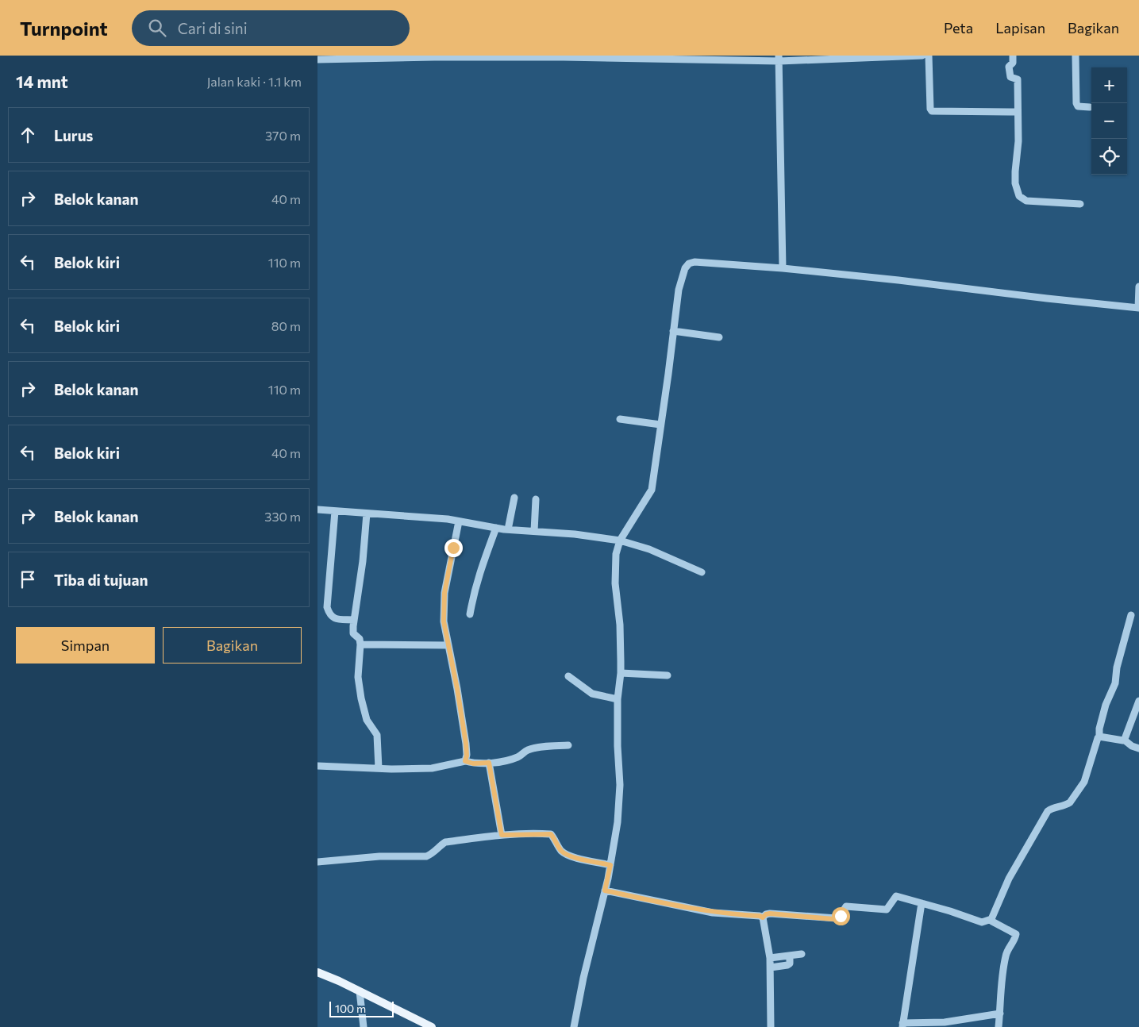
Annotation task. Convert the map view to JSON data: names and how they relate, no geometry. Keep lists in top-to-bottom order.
{
  "scale_bar": "100 m",
  "page": {
    "header": "Turnpoint",
    "search": "Cari di sini",
    "nav": ["Peta", "Lapisan", "Bagikan"],
    "heading": ["14 mnt", "Jalan kaki · 1.1 km"],
    "map_buttons": ["+", "−"],
    "list": [
      ["Lurus", "370 m"],
      ["Belok kanan", "40 m"],
      ["Belok kiri", "110 m"],
      ["Belok kiri", "80 m"],
      ["Belok kanan", "110 m"],
      ["Belok kiri", "40 m"],
      ["Belok kanan", "330 m"],
      "Tiba di tujuan"
    ],
    "buttons": ["Simpan", "Bagikan"],
    "scale": "100 m"
  }
}
